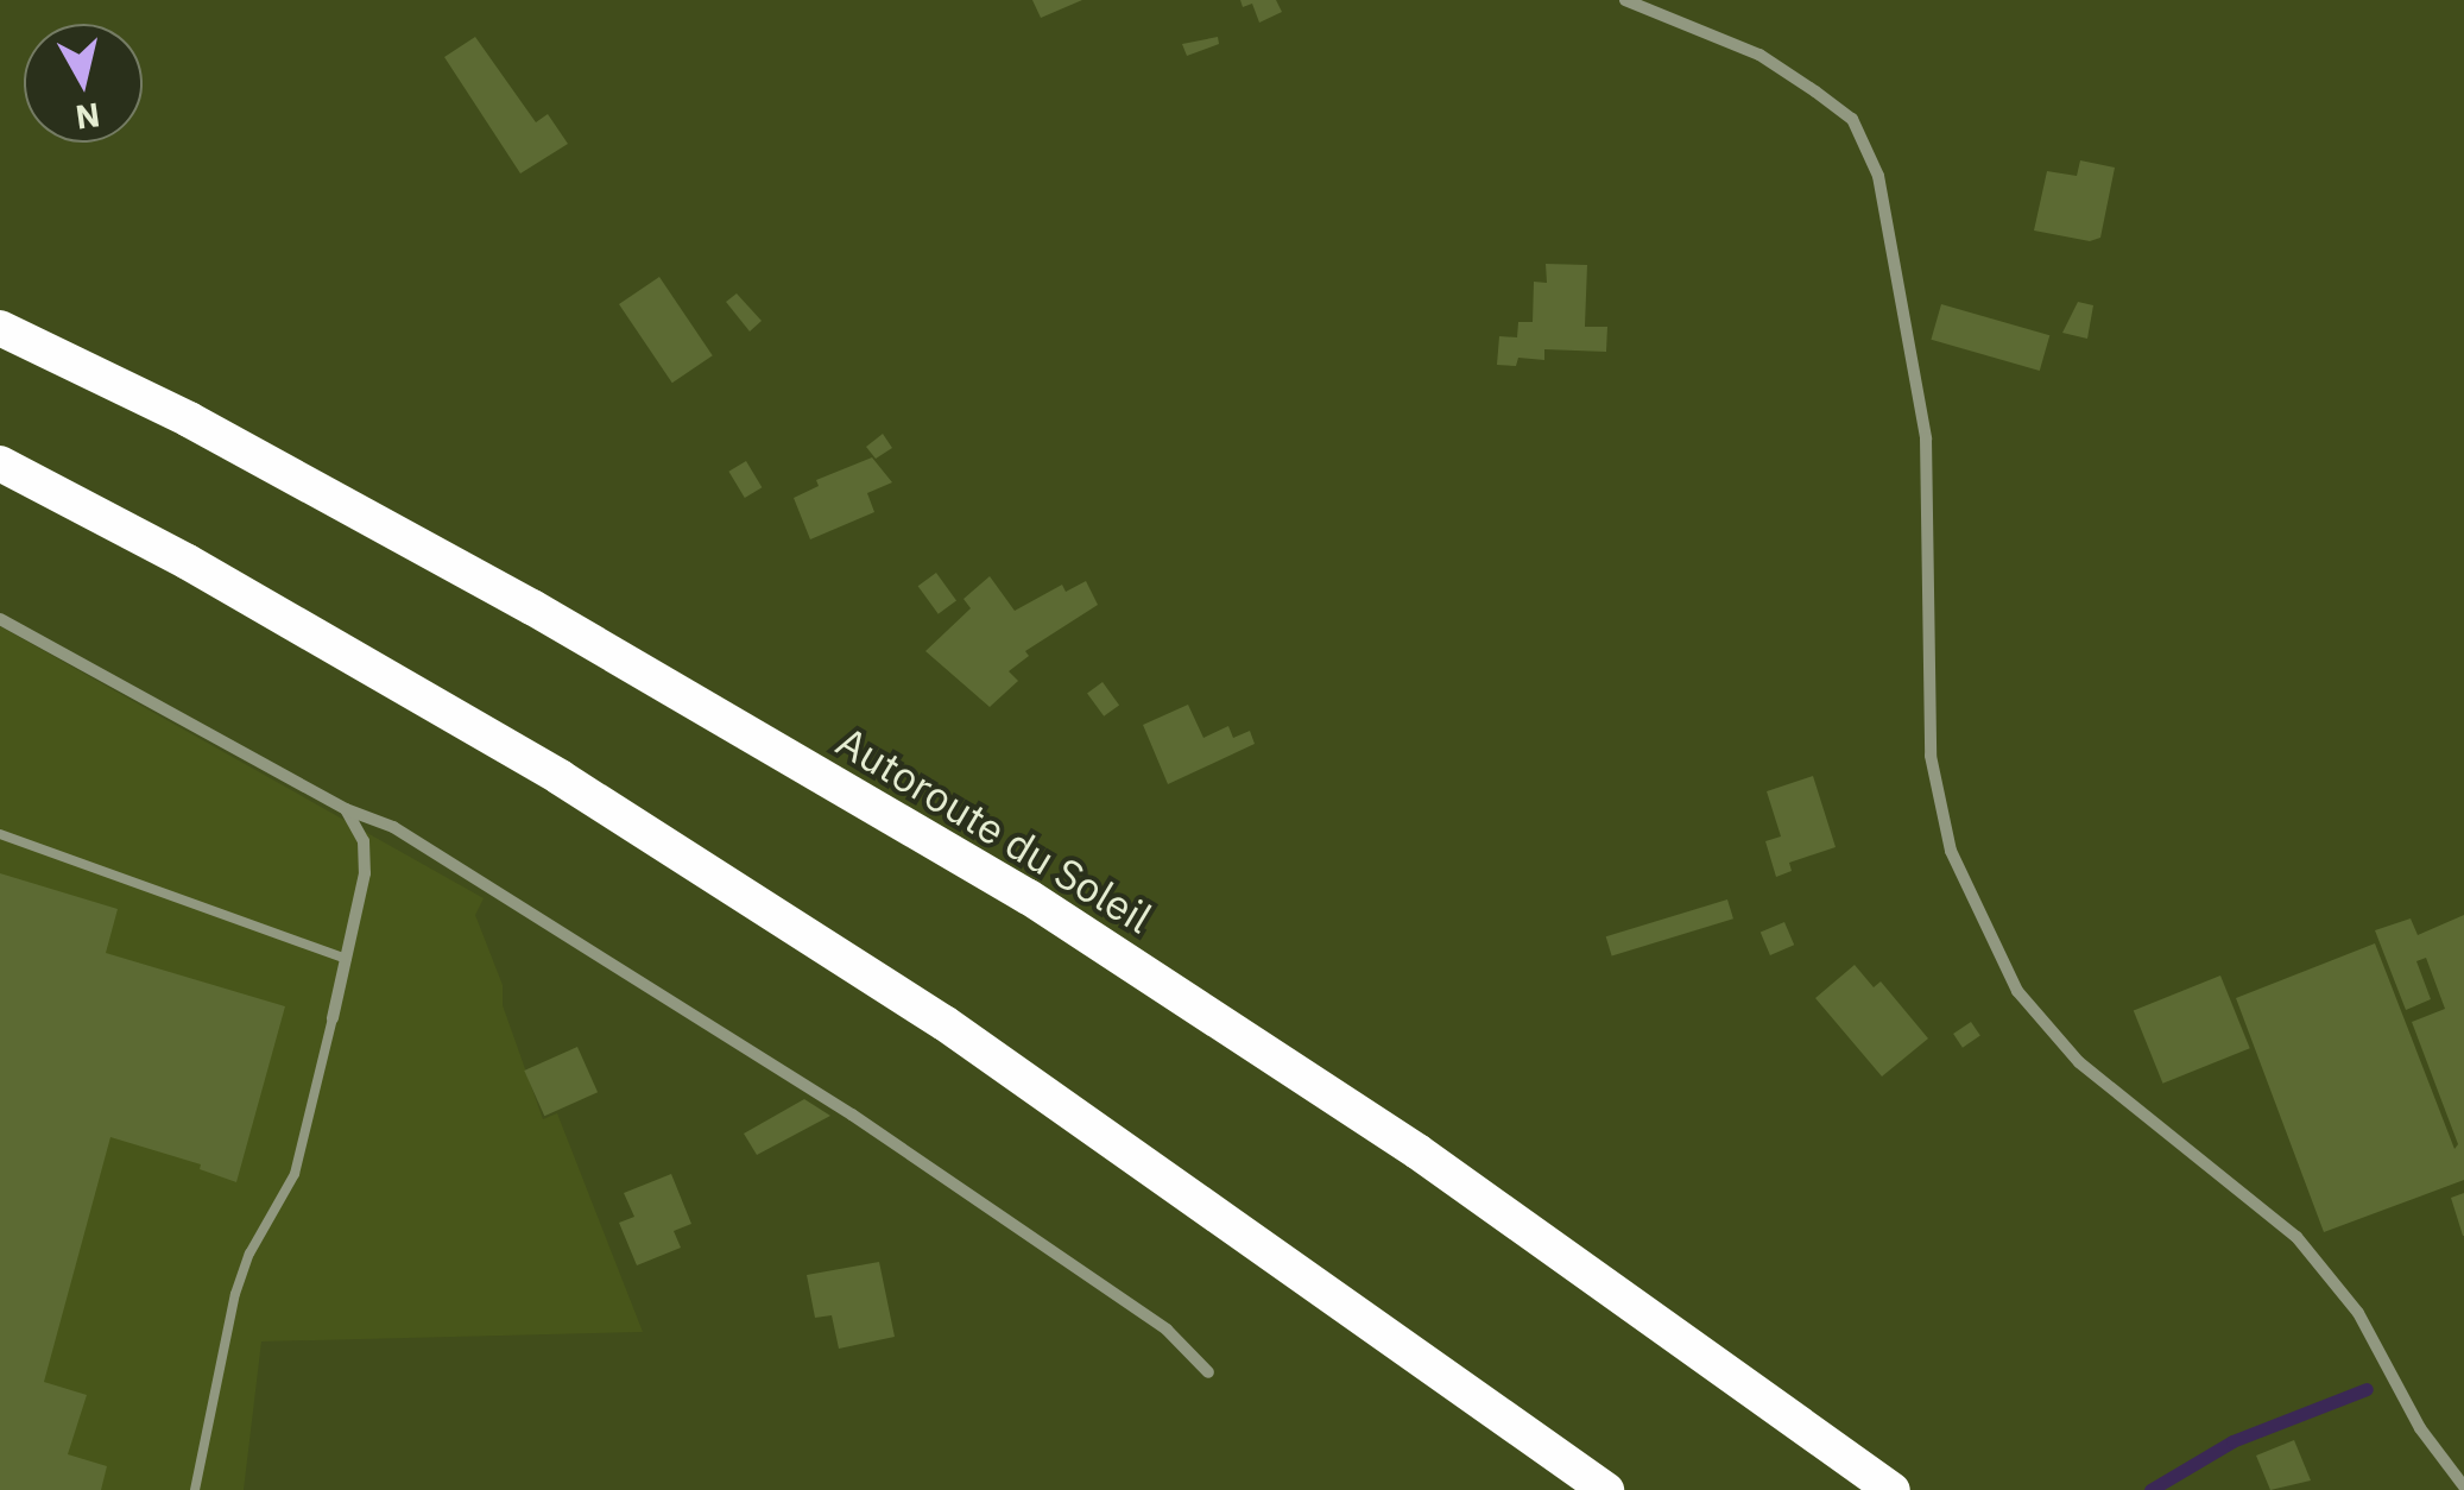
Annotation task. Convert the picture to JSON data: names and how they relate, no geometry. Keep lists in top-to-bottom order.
{
  "streets": {
    "highway": ["Autoroute du Soleil"]
  },
  "north": "bottom"
}
